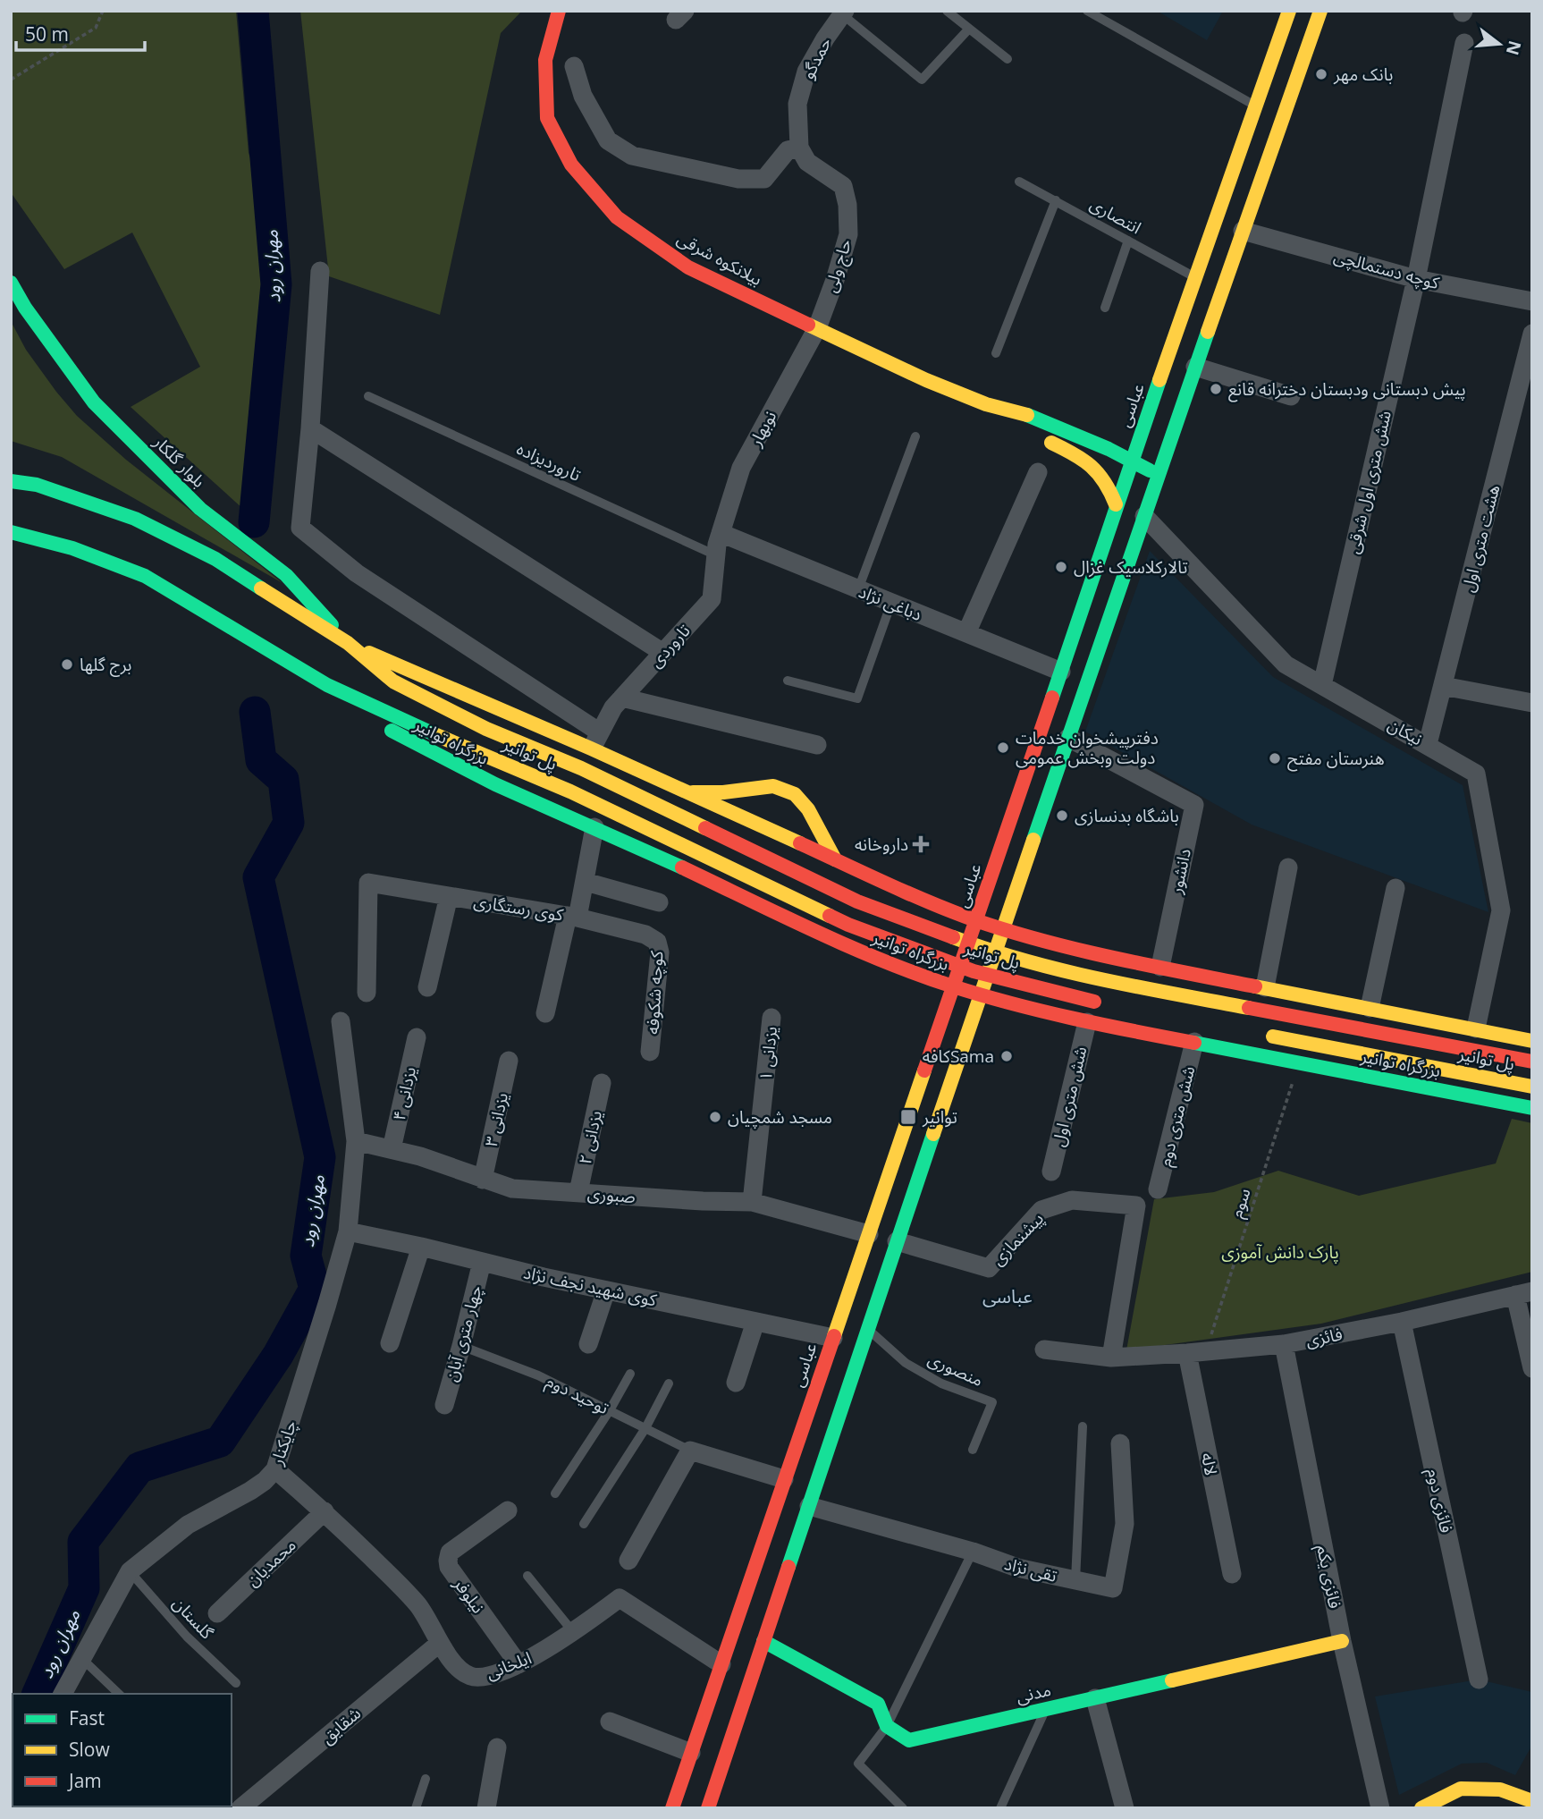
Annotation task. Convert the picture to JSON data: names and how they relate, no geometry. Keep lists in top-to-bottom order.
{
  "streets": {
    "main road": [
      "بیلانکوه شرقی",
      "عباسى",
      "بلوار گلکار",
      "بزرگراه توانیر",
      "پل توانیر",
      "مدنی"
    ],
    "street": [
      "حمدگو",
      "حاج ولی",
      "کوچه دستمالچی",
      "نوبهار",
      "شش متری اول شرقی",
      "هشت متری اول",
      "دباغی نژاد",
      "تاروردی",
      "نیکان",
      "دانشور",
      "کوی رستگاری",
      "کوچه شکوفه",
      "یزدانی ۱",
      "یزدانی ۴",
      "شش متری اول",
      "شش متری دوم",
      "یزدانی ۳",
      "یزدانی ۲",
      "صبوری",
      "پیشنمازی",
      "کوی شهید نجف نژاد",
      "چهار متری آبان",
      "فائزی",
      "توحید دوم",
      "چایکنار",
      "لاله",
      "فائزی دوم",
      "محمدیان",
      "تقی نژاد",
      "فائزی یکم",
      "نیلوفر",
      "ایلخانی",
      "شقایق"
    ],
    "lane": [
      "انتصاری",
      "تاروردیزاده",
      "منصوری",
      "گلستان"
    ],
    "path": ["سوم"]
  },
  "crossings": [
    ["حمدگو", "حاج ولی"],
    ["انتصاری", "عباسى"],
    ["بیلانکوه شرقی", "حاج ولی"],
    ["بیلانکوه شرقی", "عباسى"],
    ["بیلانکوه شرقی", "نوبهار"],
    ["حاج ولی", "نوبهار"],
    ["کوچه دستمالچی", "عباسى"],
    ["کوچه دستمالچی", "شش متری اول شرقی"],
    ["عباسى", "دباغی نژاد"],
    ["عباسى", "نیکان"],
    ["عباسى", "بزرگراه توانیر"],
    ["عباسى", "دانشور"],
    ["عباسى", "صبوری"],
    ["عباسى", "پیشنمازی"],
    ["عباسى", "کوی شهید نجف نژاد"],
    ["عباسى", "منصوری"],
    ["عباسى", "توحید دوم"],
    ["عباسى", "تقی نژاد"],
    ["عباسى", "ایلخانی"],
    ["نوبهار", "دباغی نژاد"],
    ["نوبهار", "تاروردی"],
    ["بلوار گلکار", "بزرگراه توانیر"],
    ["تاروردیزاده", "تاروردی"],
    ["شش متری اول شرقی", "نیکان"],
    ["هشت متری اول", "نیکان"],
    ["دباغی نژاد", "تاروردی"],
    ["تاروردی", "بزرگراه توانیر"],
    ["نیکان", "بزرگراه توانیر"],
    ["بزرگراه توانیر", "پل توانیر"],
    ["بزرگراه توانیر", "دانشور"],
    ["بزرگراه توانیر", "کوی رستگاری"],
    ["بزرگراه توانیر", "شش متری اول"],
    ["بزرگراه توانیر", "شش متری دوم"],
    ["بزرگراه توانیر", "سوم"],
    ["کوی رستگاری", "کوچه شکوفه"],
    ["یزدانی ۱", "صبوری"],
    ["یزدانی ۴", "صبوری"],
    ["یزدانی ۳", "صبوری"],
    ["یزدانی ۲", "صبوری"],
    ["صبوری", "چایکنار"],
    ["سوم", "فائزی"],
    ["سوم", "لاله"],
    ["پیشنمازی", "فائزی"],
    ["کوی شهید نجف نژاد", "چهار متری آبان"],
    ["کوی شهید نجف نژاد", "چایکنار"],
    ["چهار متری آبان", "توحید دوم"],
    ["فائزی", "لاله"],
    ["فائزی", "فائزی دوم"],
    ["فائزی", "فائزی یکم"],
    ["چایکنار", "گلستان"],
    ["چایکنار", "ایلخانی"],
    ["محمدیان", "ایلخانی"],
    ["فائزی یکم", "مدنی"],
    ["نیلوفر", "ایلخانی"],
    ["ایلخانی", "شقایق"]
  ],
  "districts": ["عباسی"],
  "water": ["مهران رود"],
  "parks": ["پارک دانش آموزی"],
  "places": {
    "other": [
      "بانک مهر",
      "پیش دبستانی ودبستان دخترانه قانع",
      "تالارکلاسیک غزال",
      "برج گلها",
      "دفترپیشخوان خدمات دولت وبخش عمومی",
      "هنرستان مفتح",
      "باشگاه بدنسازی",
      "کافهSama",
      "مسجد شمچیان"
    ],
    "health": ["داروخانه"],
    "transit": ["توانیر"]
  },
  "legend": ["Fast", "Slow", "Jam"],
  "scale_bar": "50 m",
  "north": "right"
}
